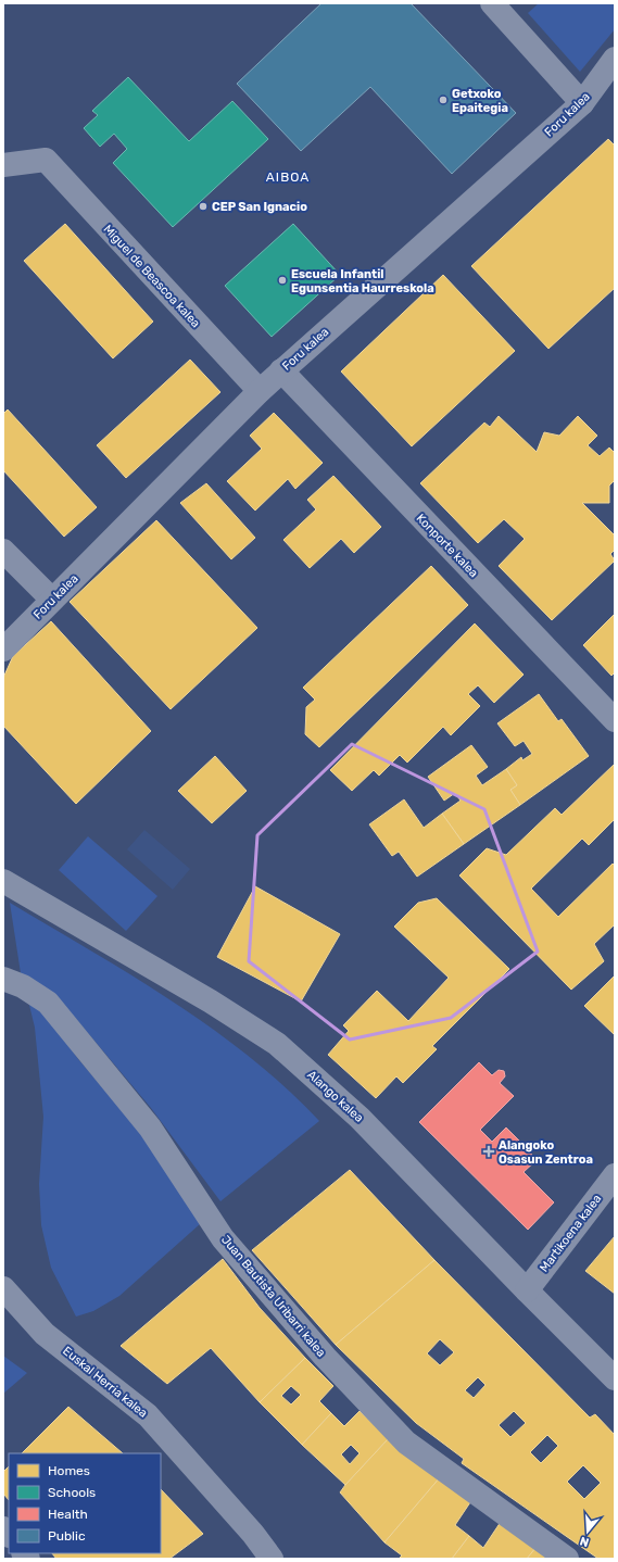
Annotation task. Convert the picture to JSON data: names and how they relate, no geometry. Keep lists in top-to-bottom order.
{
  "streets": {
    "street": [
      "Foru kalea",
      "Miguel de Beascoa kalea",
      "Konporte kalea",
      "Alango kalea",
      "Martikoena kalea",
      "Juan Bautista Uribarri kalea",
      "Euskal Herria kalea"
    ]
  },
  "crossings": [
    ["Foru kalea", "Miguel de Beascoa kalea"],
    ["Foru kalea", "Konporte kalea"],
    ["Alango kalea", "Martikoena kalea"]
  ],
  "districts": ["AIBOA"],
  "places": {
    "other": ["Getxoko Epaitegia", "CEP San Ignacio", "Escuela Infantil Egunsentia Haurreskola"],
    "health": ["Alangoko Osasun Zentroa"]
  },
  "legend": [
    "Homes",
    "Schools",
    "Health",
    "Public"
  ],
  "north": "bottom"
}
